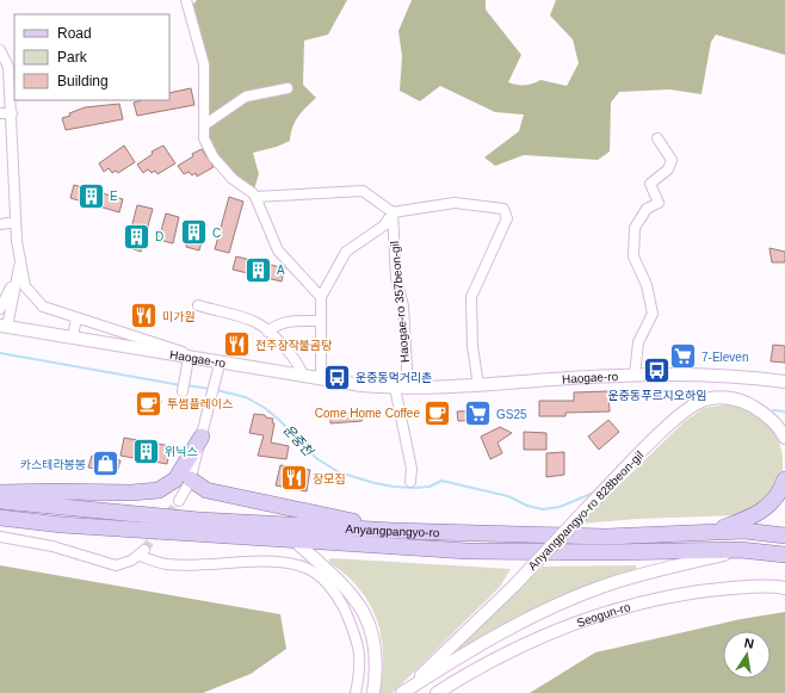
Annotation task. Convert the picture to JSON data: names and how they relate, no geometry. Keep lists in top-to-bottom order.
{
  "streets": {
    "main road": ["Anyangpangyo-ro"],
    "street": [
      "Haogae-ro 357beon-gil",
      "Haogae-ro",
      "Anyangpangyo-ro 828beon-gil",
      "Seogun-ro"
    ]
  },
  "crossings": [
    ["Haogae-ro 357beon-gil", "Haogae-ro"]
  ],
  "water": ["운중천"],
  "places": {
    "building": [
      "E",
      "C",
      "D",
      "A",
      "위닉스"
    ],
    "restaurant": ["미가원", "전주장작불곰탕", "장모집"],
    "supermarket": ["7-Eleven", "GS25"],
    "bus stop": ["운중동푸르지오하임", "운중동먹거리촌"],
    "cafe": ["투썸플레이스", "Come Home Coffee"],
    "shop": ["카스테라봉봉"]
  },
  "legend": ["Road", "Park", "Building"],
  "north": "top"
}
